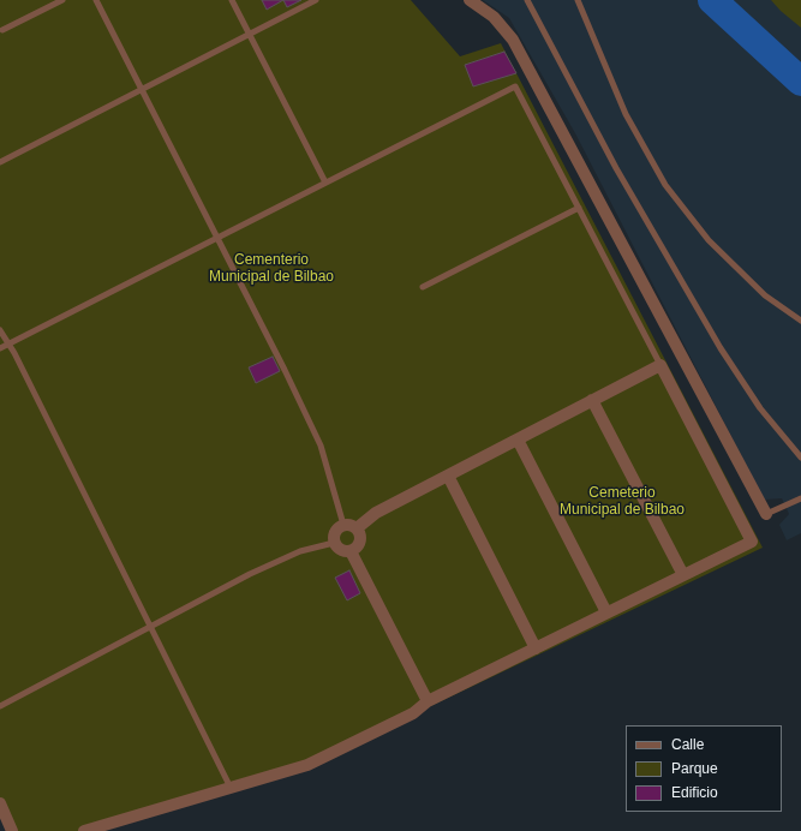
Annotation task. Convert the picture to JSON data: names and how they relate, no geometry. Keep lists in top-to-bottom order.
{
  "parks": ["Cementerio Municipal de Bilbao", "Cemeterio Municipal de Bilbao"],
  "legend": ["Calle", "Parque", "Edificio"]
}
